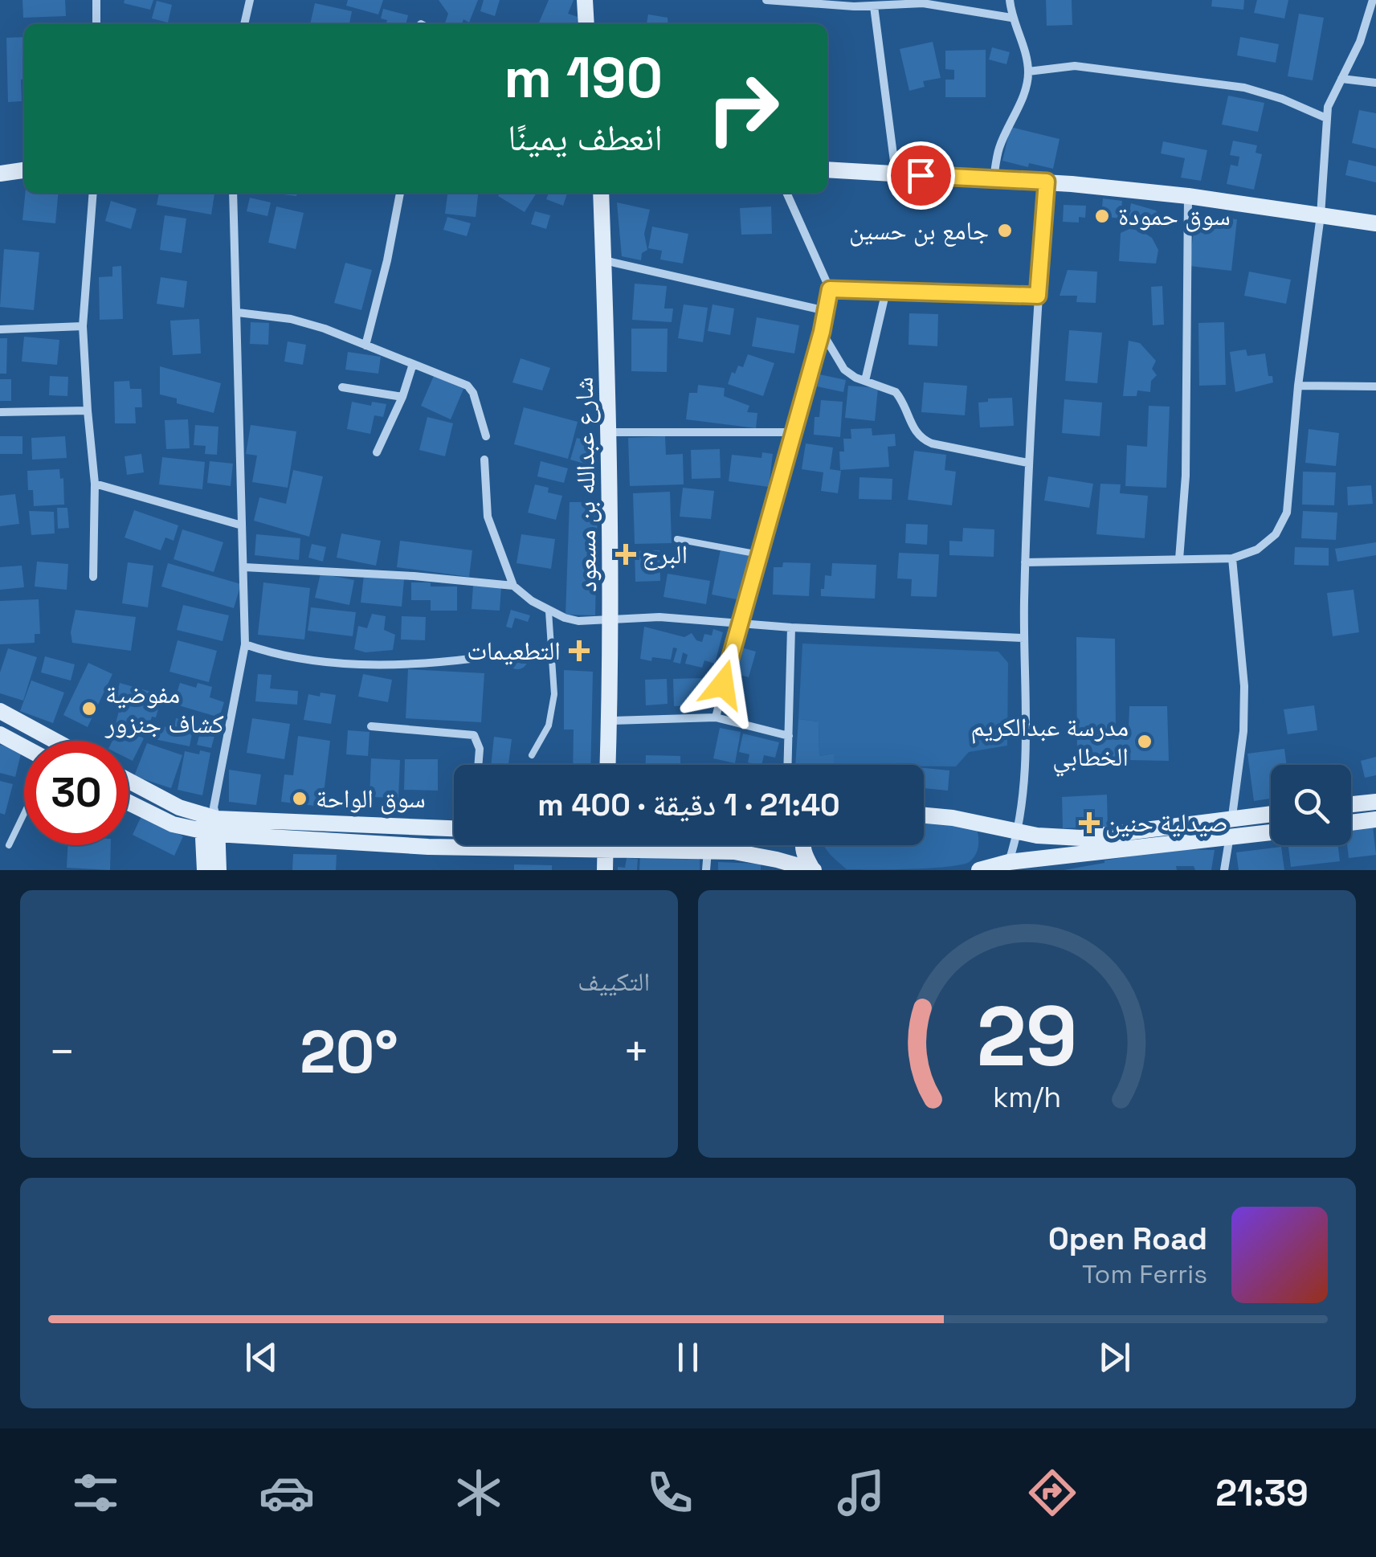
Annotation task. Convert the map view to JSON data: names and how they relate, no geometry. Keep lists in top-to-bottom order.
{
  "streets": {
    "main road": ["شارع عبدالله بن مسعود"]
  },
  "places": {
    "other": [
      "سوق حمودة",
      "جامع بن حسين",
      "مفوضية كشاف جنزور",
      "مدرسة عبدالكريم الخطابي",
      "سوق الواحة"
    ],
    "health": ["البرج", "التطعيمات", "صيدلية حنين"]
  },
  "page": {
    "turn": ["190 m", "انعطف يمينًا"],
    "limit": "30",
    "trip": "21:40 · 1 دقيقة · 400 m",
    "tile": "التكييف",
    "heat": ["−", "20°", "+"],
    "song": ["Open Road", "Tom Ferris"],
    "tabs": "21:39",
    "gauge": ["29", "km/h"]
  }
}
